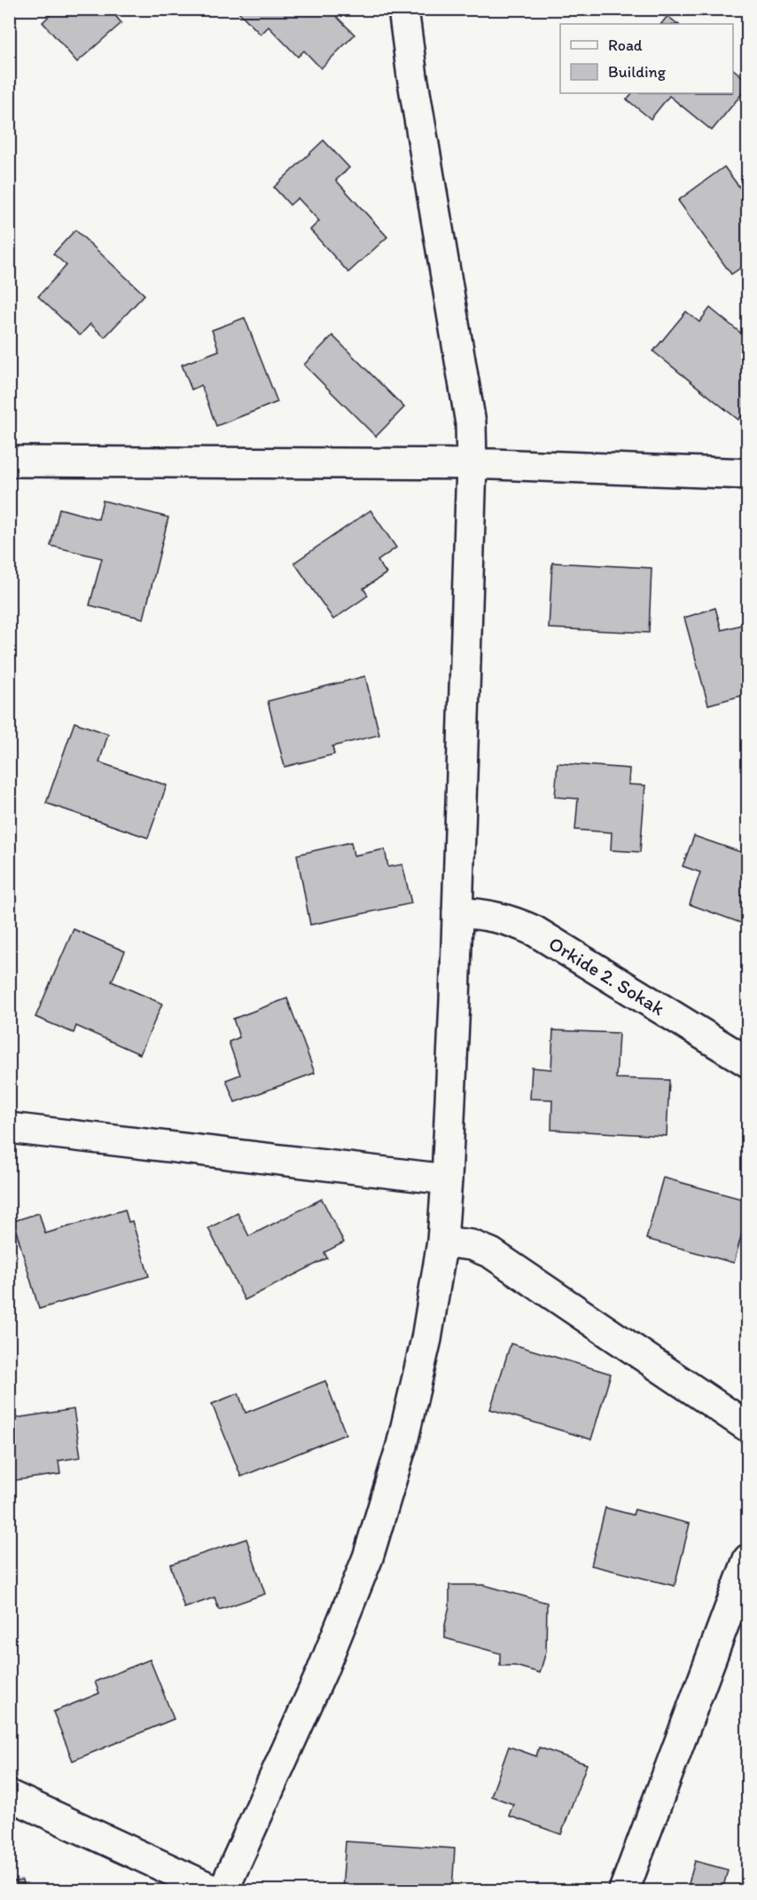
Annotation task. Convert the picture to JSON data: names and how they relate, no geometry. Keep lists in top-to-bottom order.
{
  "streets": {
    "street": ["Orkide 2. Sokak"]
  },
  "legend": ["Road", "Building"]
}
